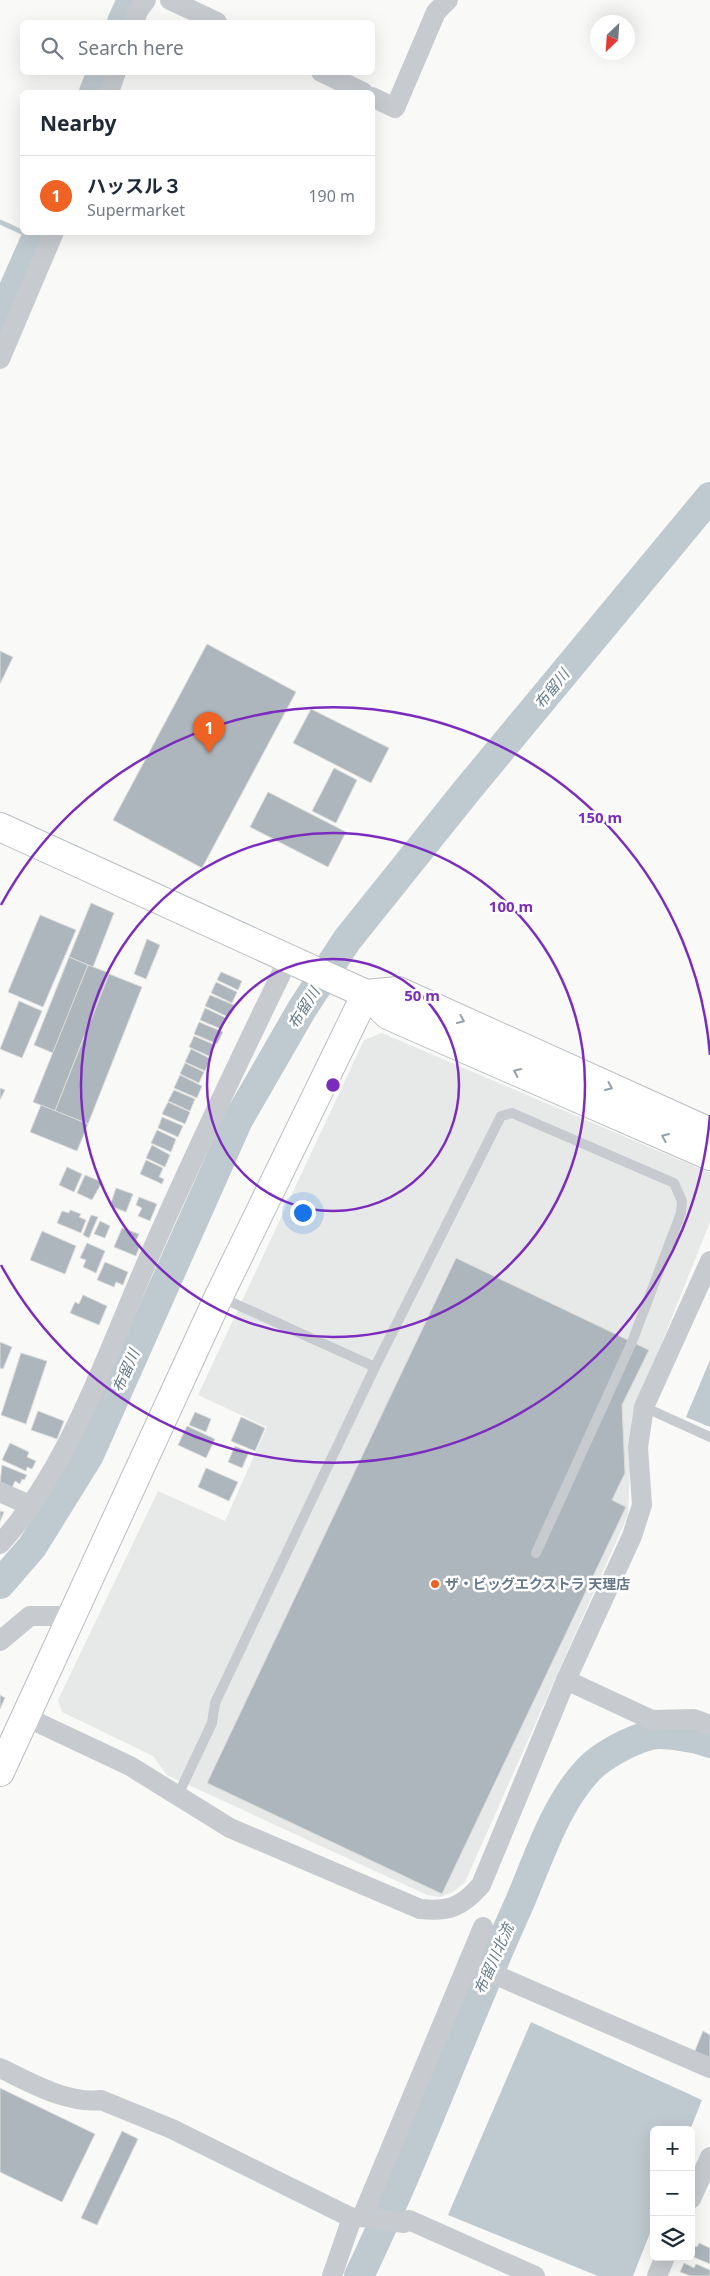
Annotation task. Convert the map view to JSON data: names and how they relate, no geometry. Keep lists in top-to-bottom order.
{
  "water": ["布留川", "布留川北流"],
  "places": ["ザ・ビッグエクストラ 天理店"],
  "north": "bottom left",
  "page": {
    "search": "Search here",
    "heading": "Nearby",
    "list": [
      {
        "mark": "1",
        "name": "ハッスル３",
        "note": "Supermarket",
        "value": "190 m"
      }
    ],
    "pins": "1",
    "map_buttons": ["+", "−"]
  },
  "rings": ["150 m", "100 m", "50 m"]
}
